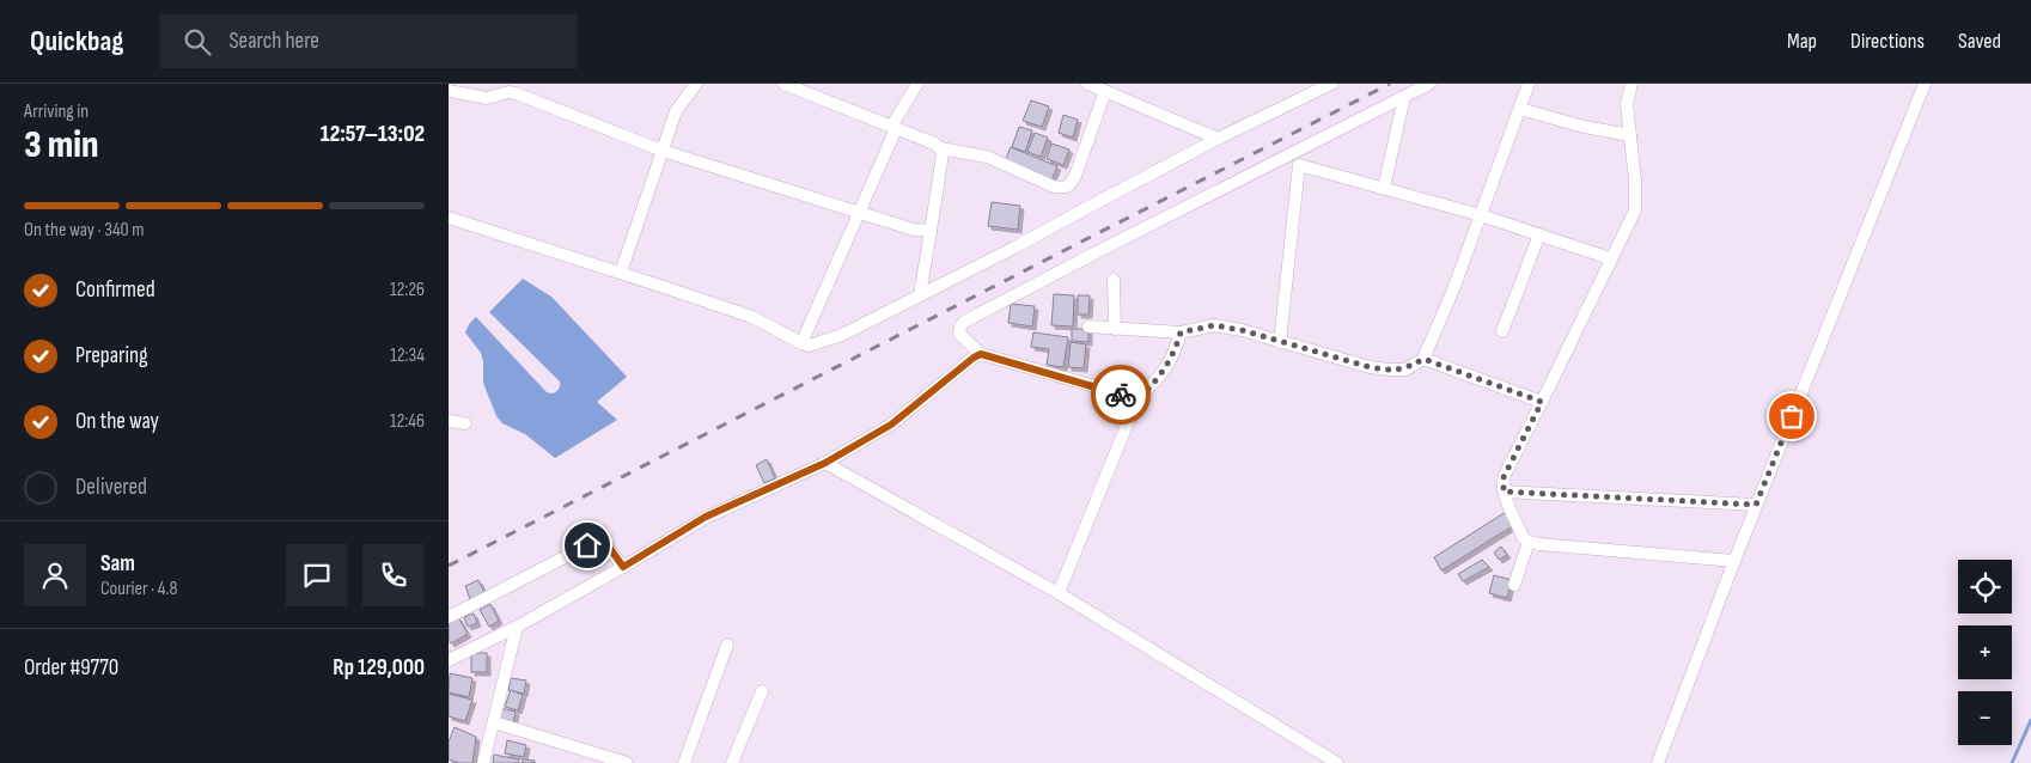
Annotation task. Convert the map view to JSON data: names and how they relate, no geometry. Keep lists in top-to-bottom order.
{
  "page": {
    "header": "Quickbag",
    "search": "Search here",
    "nav": ["Map", "Directions", "Saved"],
    "heading": ["3 min", "Arriving in", "12:57–13:02"],
    "panel": [
      "Sam",
      "Courier · 4.8",
      "Order #9770",
      "Rp 129,000"
    ],
    "bar": "On the way · 340 m",
    "list": [
      ["Confirmed", "12:26"],
      ["Preparing", "12:34"],
      ["On the way", "12:46"],
      "Delivered"
    ],
    "map_buttons": ["+", "−"]
  }
}
